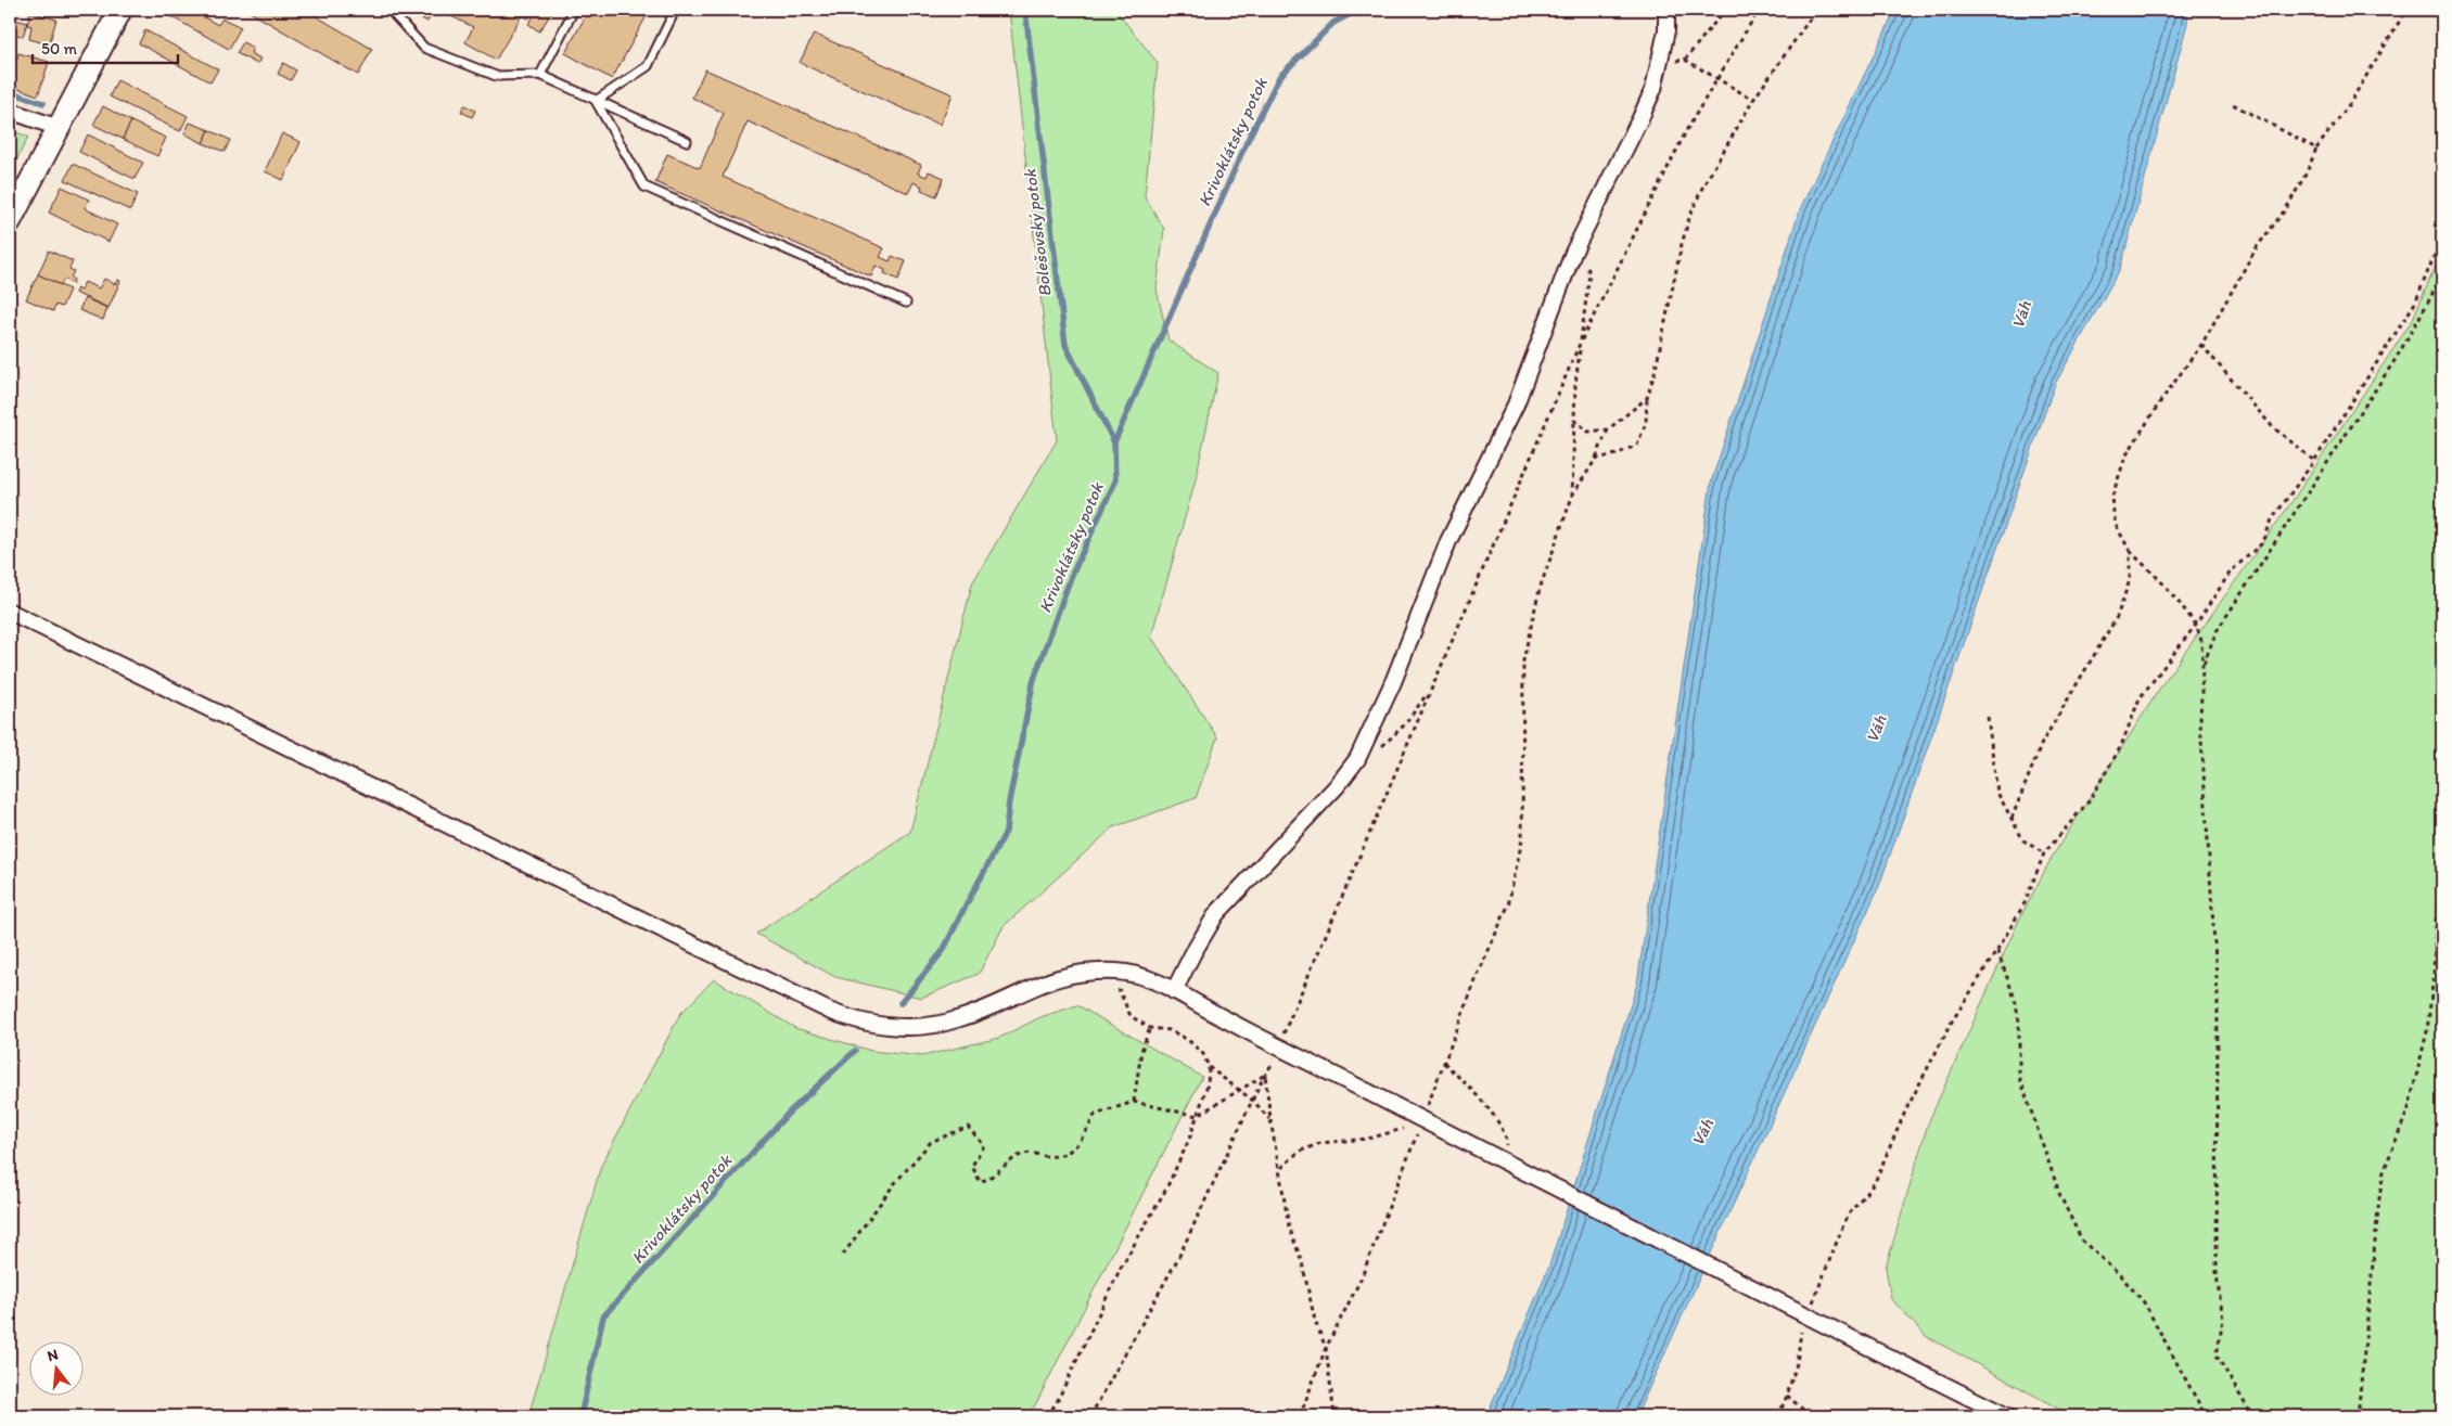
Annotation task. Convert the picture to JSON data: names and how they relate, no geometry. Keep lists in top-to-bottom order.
{
  "water": ["Krivoklátsky potok", "Bolešovský potok", "Váh"],
  "scale_bar": "50 m",
  "north": "top"
}
